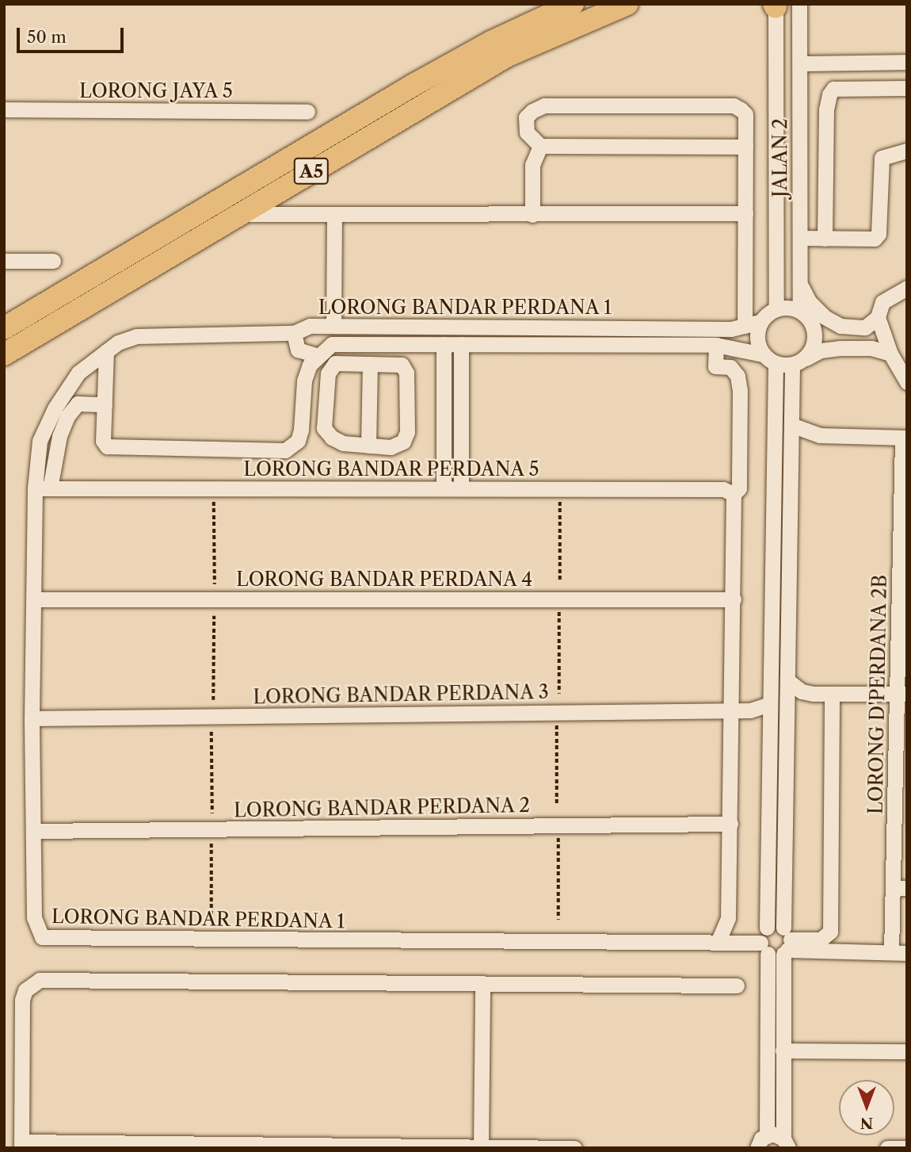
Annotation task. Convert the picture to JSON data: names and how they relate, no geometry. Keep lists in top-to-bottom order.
{
  "streets": {
    "highway": ["A5"],
    "street": [
      "LORONG JAYA 5",
      "JALAN 2",
      "LORONG BANDAR PERDANA 1",
      "LORONG BANDAR PERDANA 5",
      "LORONG BANDAR PERDANA 4",
      "LORONG BANDAR PERDANA 3",
      "LORONG D'PERDANA 2B",
      "LORONG BANDAR PERDANA 2"
    ]
  },
  "crossings": [
    ["JALAN 2", "LORONG BANDAR PERDANA 1"],
    ["LORONG BANDAR PERDANA 1", "LORONG BANDAR PERDANA 5"],
    ["LORONG BANDAR PERDANA 1", "LORONG BANDAR PERDANA 4"],
    ["LORONG BANDAR PERDANA 1", "LORONG BANDAR PERDANA 3"],
    ["LORONG BANDAR PERDANA 1", "LORONG BANDAR PERDANA 2"]
  ],
  "scale_bar": "50 m",
  "north": "bottom"
}
